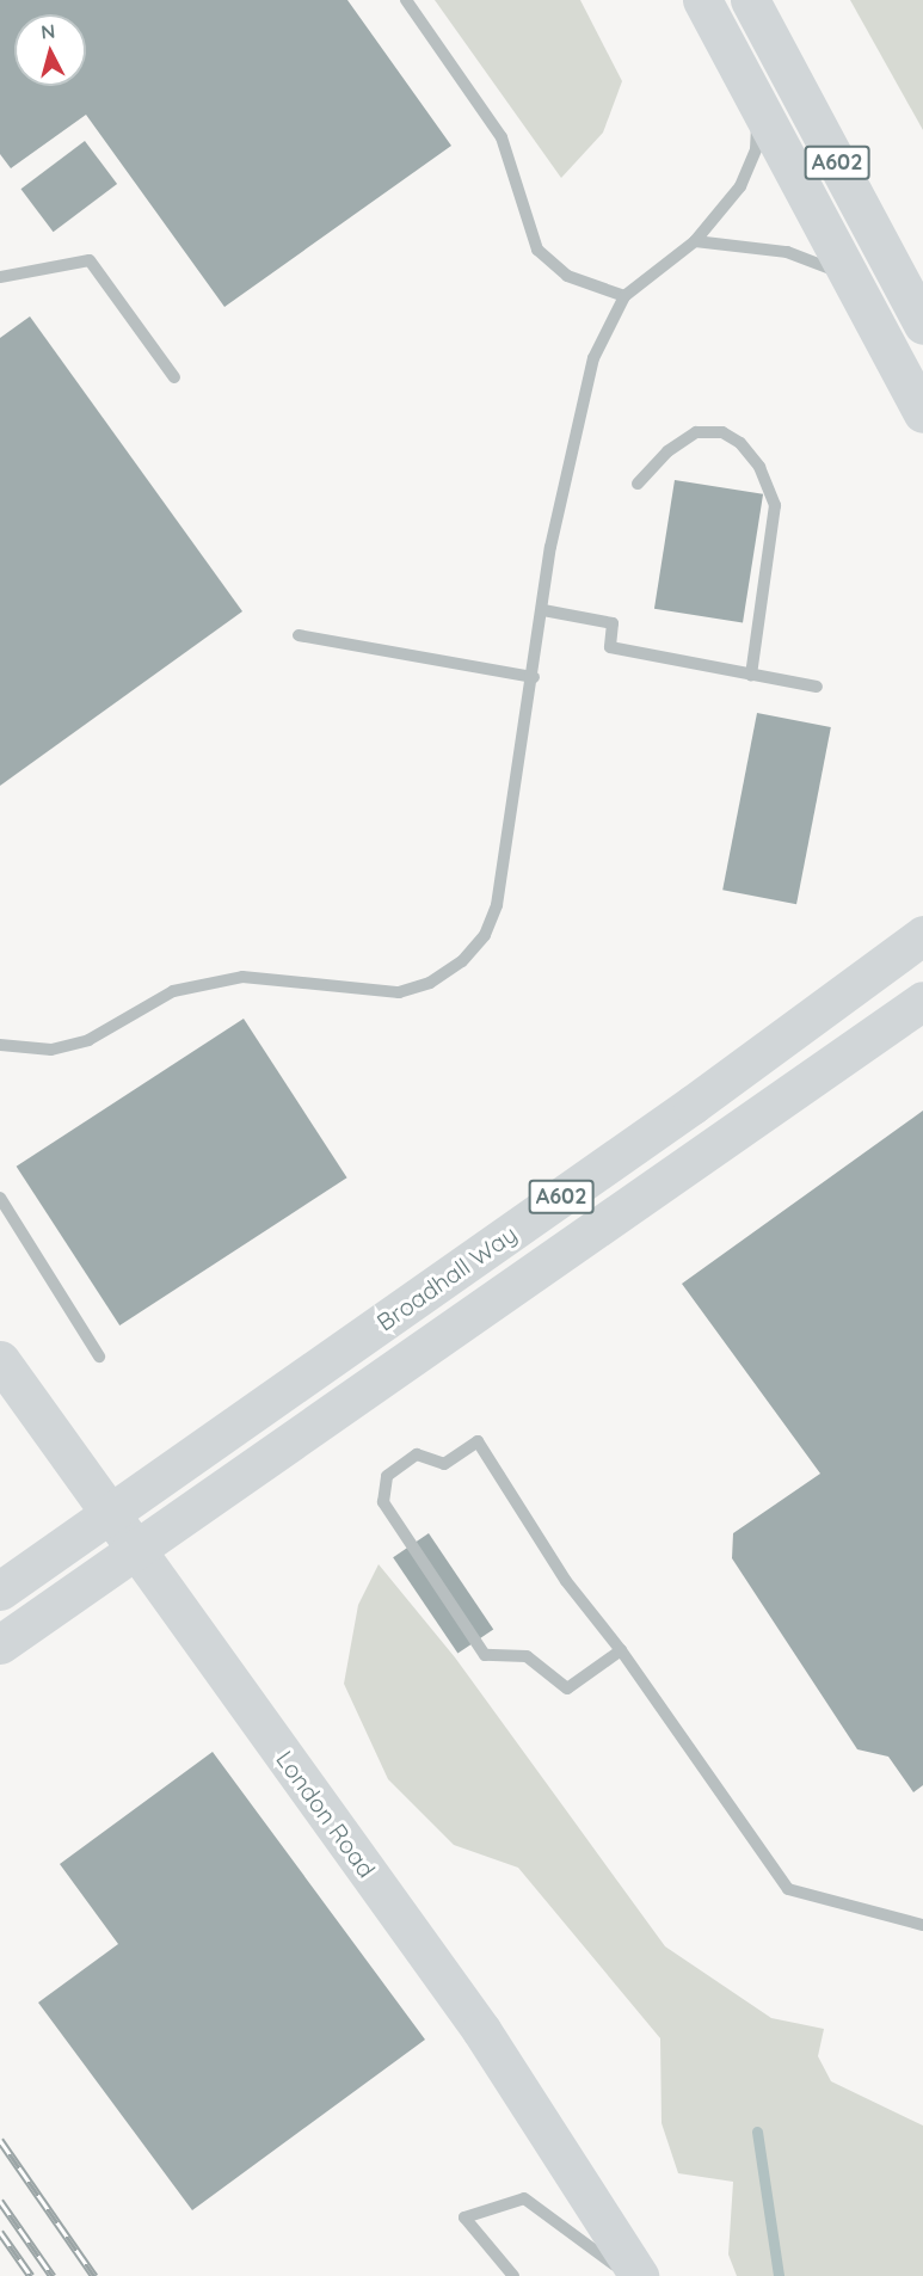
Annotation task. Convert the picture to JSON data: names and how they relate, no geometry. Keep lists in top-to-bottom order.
{
  "streets": {
    "main road": ["A602", "Broadhall Way", "London Road"]
  },
  "north": "top"
}
